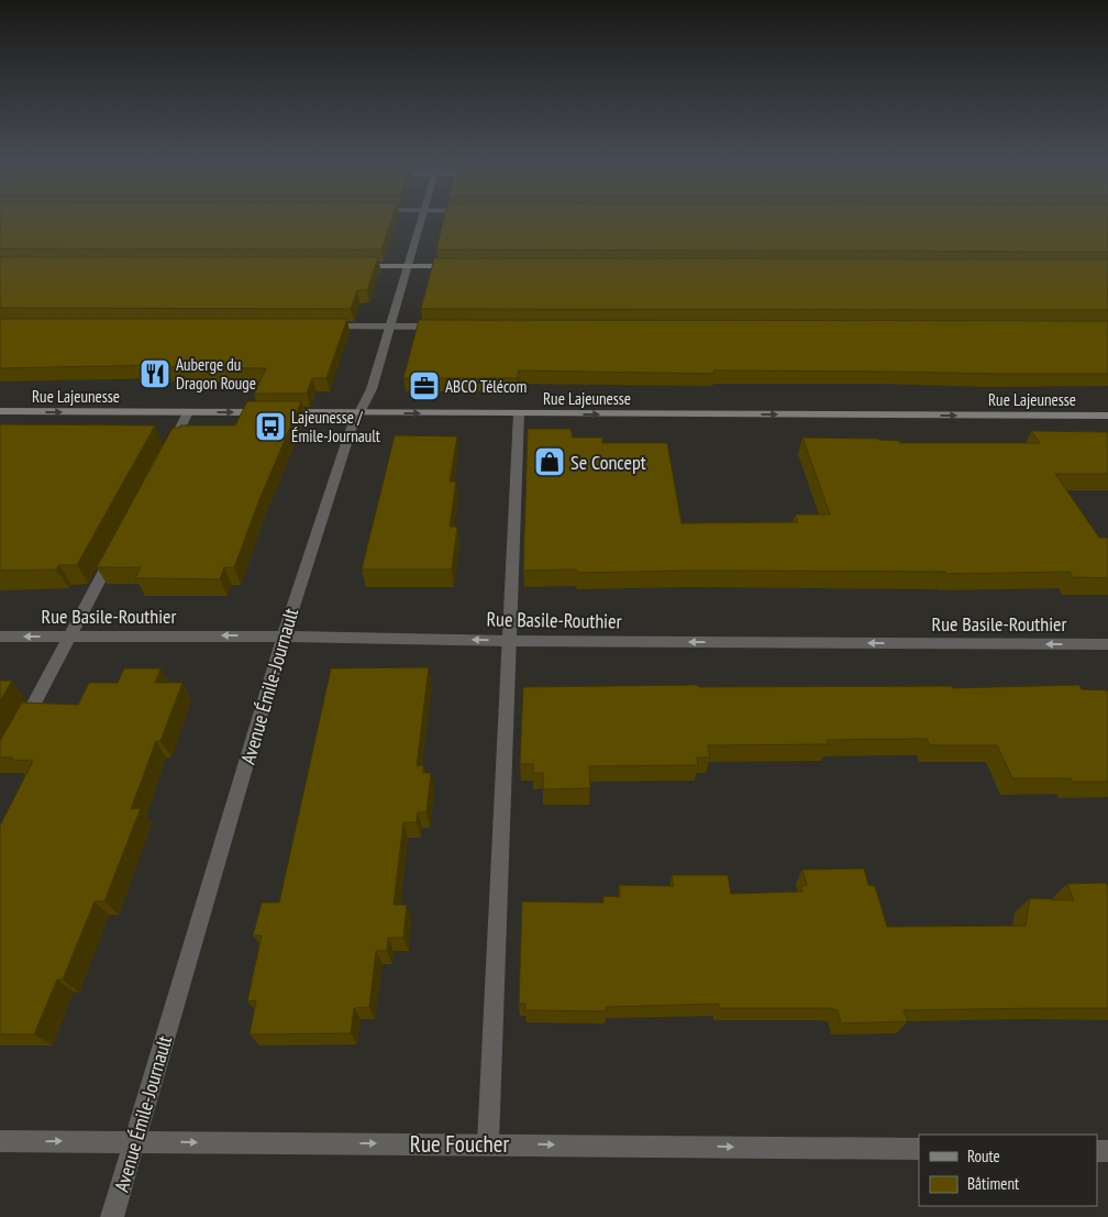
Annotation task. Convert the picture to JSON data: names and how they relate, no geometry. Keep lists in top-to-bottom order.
{
  "streets": {
    "main road": ["Rue Lajeunesse"],
    "street": ["Rue Basile-Routhier", "Avenue Émile-Journault", "Rue Foucher"]
  },
  "crossings": [
    ["Rue Lajeunesse", "Avenue Émile-Journault"],
    ["Rue Basile-Routhier", "Avenue Émile-Journault"],
    ["Avenue Émile-Journault", "Rue Foucher"]
  ],
  "one_way": ["Rue Lajeunesse", "Rue Basile-Routhier", "Rue Foucher"],
  "places": {
    "restaurant": ["Auberge du Dragon Rouge"],
    "office": ["ABCO Télécom"],
    "bus stop": ["Lajeunesse / Émile-Journault"],
    "shop": ["Se Concept"]
  },
  "legend": ["Route", "Bâtiment"]
}
